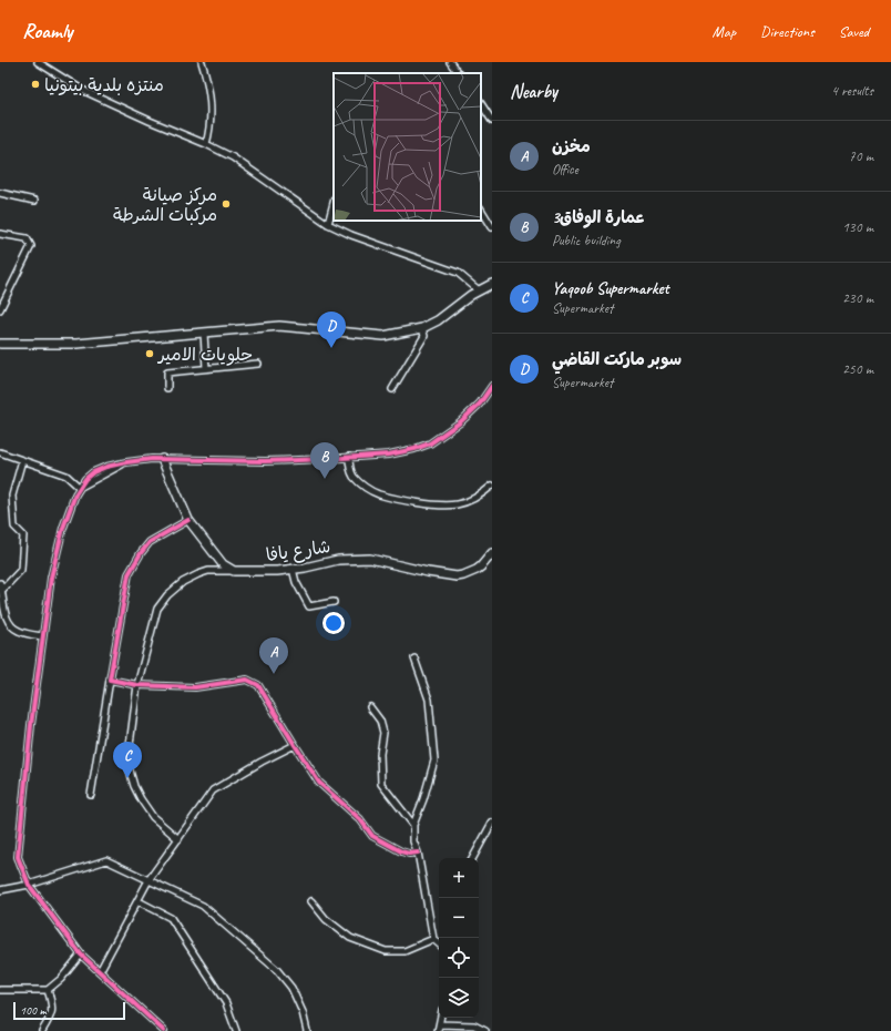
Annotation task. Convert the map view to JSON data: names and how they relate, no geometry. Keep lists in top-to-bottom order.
{
  "streets": {
    "main road": ["شارع يافا"]
  },
  "places": ["منتزه بلدية بيتونيا", "مركز صيانة مركبات الشرطة", "حلويات الامير"],
  "scale_bar": "100 m",
  "page": {
    "header": "Roamly",
    "nav": ["Map", "Directions", "Saved"],
    "heading": ["Nearby", "4 results"],
    "list": [
      {
        "mark": "A",
        "name": "مخزن",
        "note": "Office",
        "value": "70 m"
      },
      {
        "mark": "B",
        "name": "عمارة الوفاق3",
        "note": "Public building",
        "value": "130 m"
      },
      {
        "mark": "C",
        "name": "Yaqoob Supermarket",
        "note": "Supermarket",
        "value": "230 m"
      },
      {
        "mark": "D",
        "name": "سوبر ماركت القاضي",
        "note": "Supermarket",
        "value": "250 m"
      }
    ],
    "pins": [
      "D",
      "B",
      "A",
      "C"
    ],
    "map_buttons": ["+", "−"],
    "scale": "100 m"
  }
}
